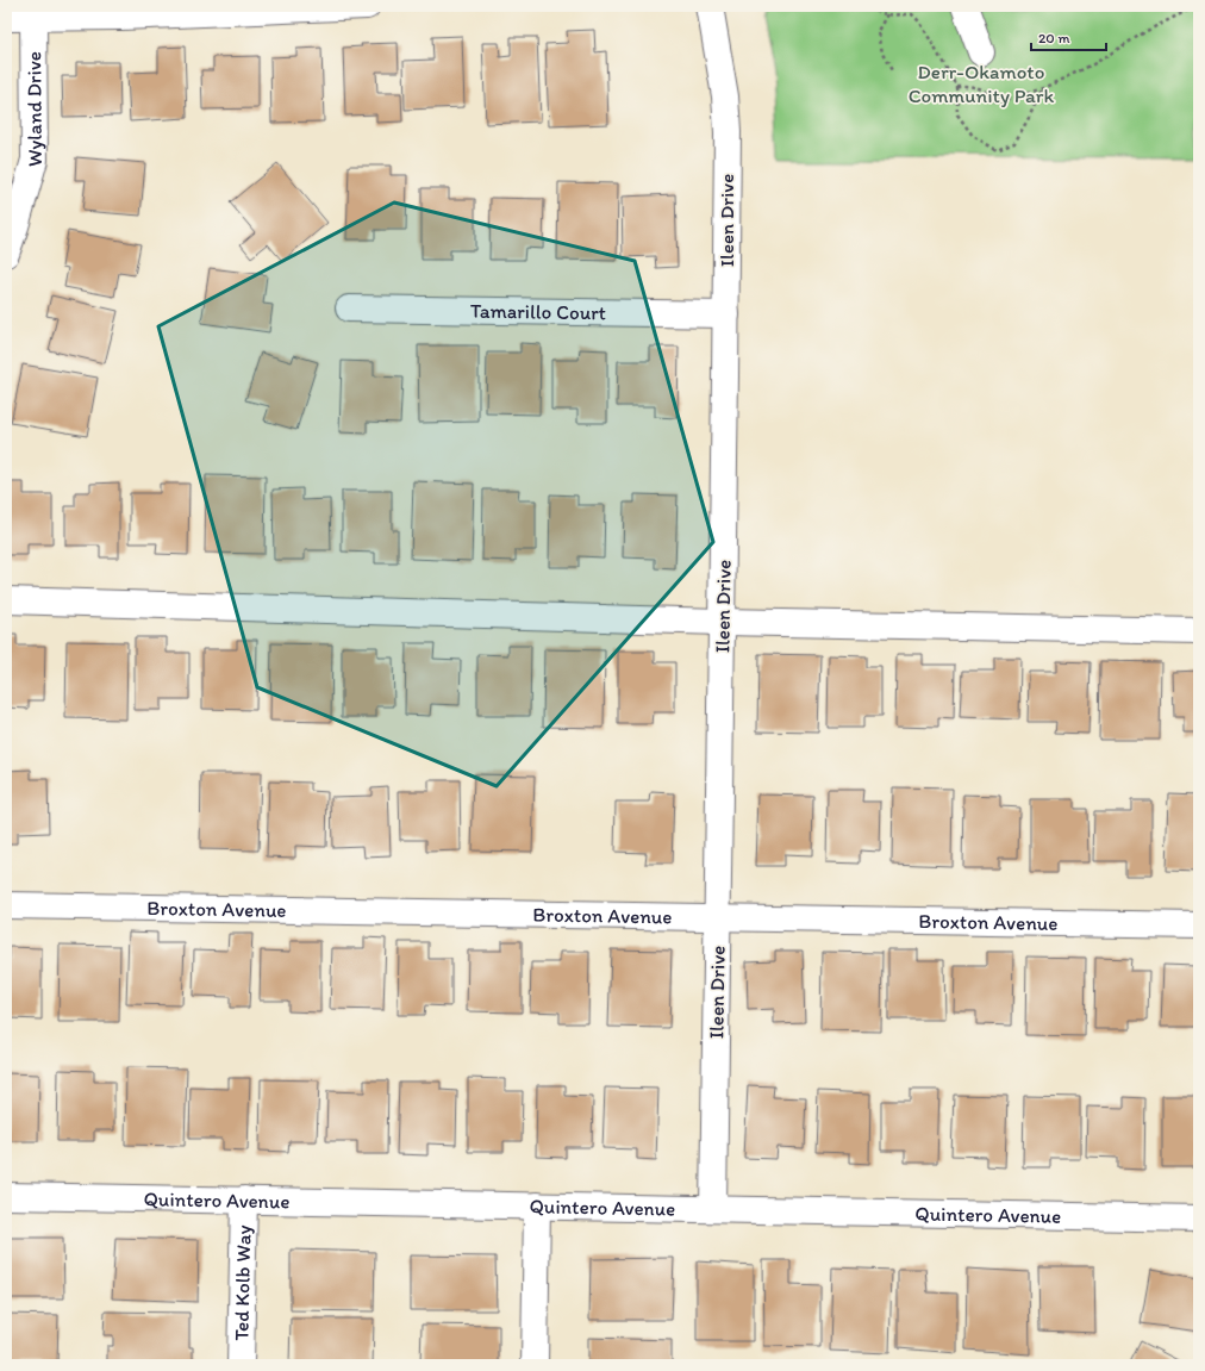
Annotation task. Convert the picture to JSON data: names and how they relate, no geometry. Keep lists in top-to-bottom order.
{
  "streets": {
    "street": [
      "Wyland Drive",
      "Ileen Drive",
      "Tamarillo Court",
      "Broxton Avenue",
      "Quintero Avenue",
      "Ted Kolb Way"
    ]
  },
  "crossings": [
    ["Ileen Drive", "Tamarillo Court"],
    ["Ileen Drive", "Broxton Avenue"],
    ["Ileen Drive", "Quintero Avenue"],
    ["Quintero Avenue", "Ted Kolb Way"]
  ],
  "parks": ["Derr-Okamoto Community Park"],
  "scale_bar": "20 m"
}
